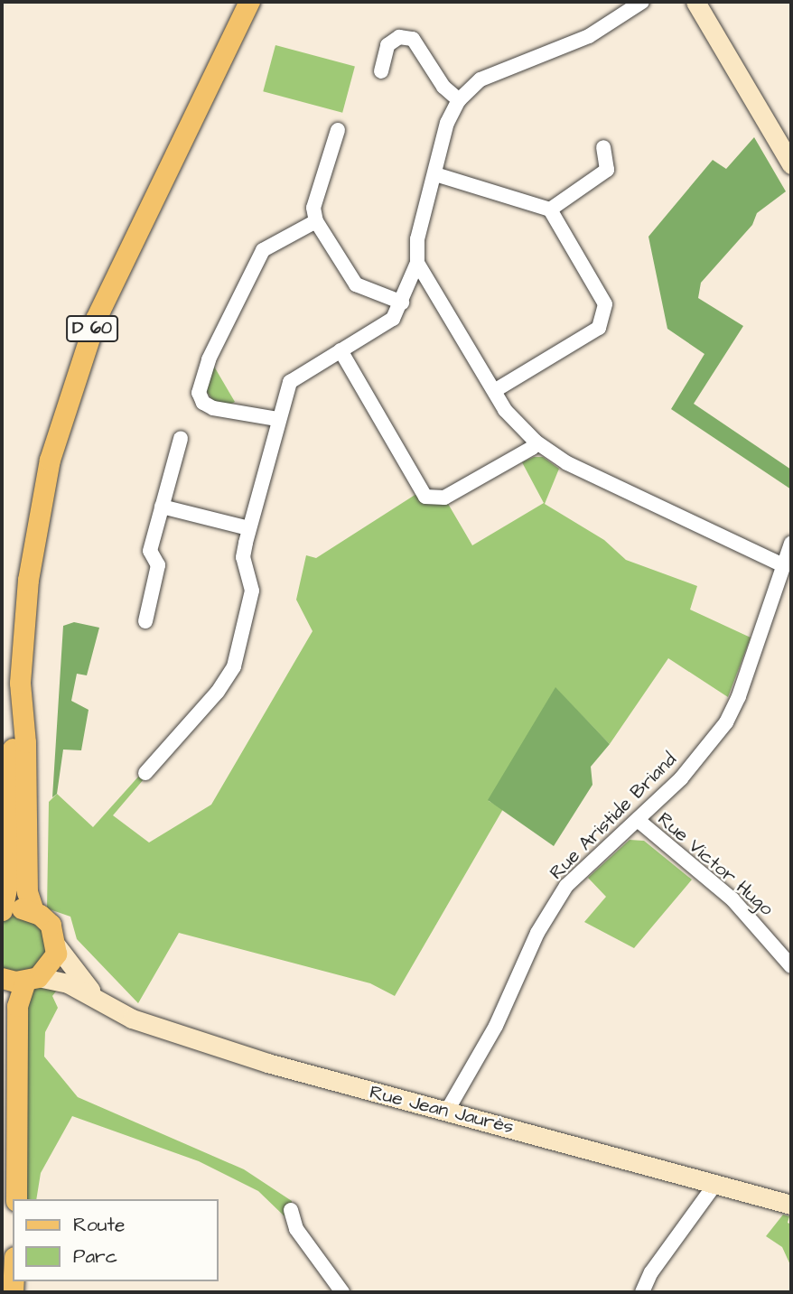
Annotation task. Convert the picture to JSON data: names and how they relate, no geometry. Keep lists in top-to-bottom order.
{
  "streets": {
    "main road": ["D 60", "Rue Jean Jaurès"],
    "street": ["Rue Aristide Briand", "Rue Victor Hugo"]
  },
  "crossings": [
    ["Rue Aristide Briand", "Rue Victor Hugo"],
    ["Rue Aristide Briand", "Rue Jean Jaurès"]
  ],
  "legend": ["Route", "Parc"]
}
